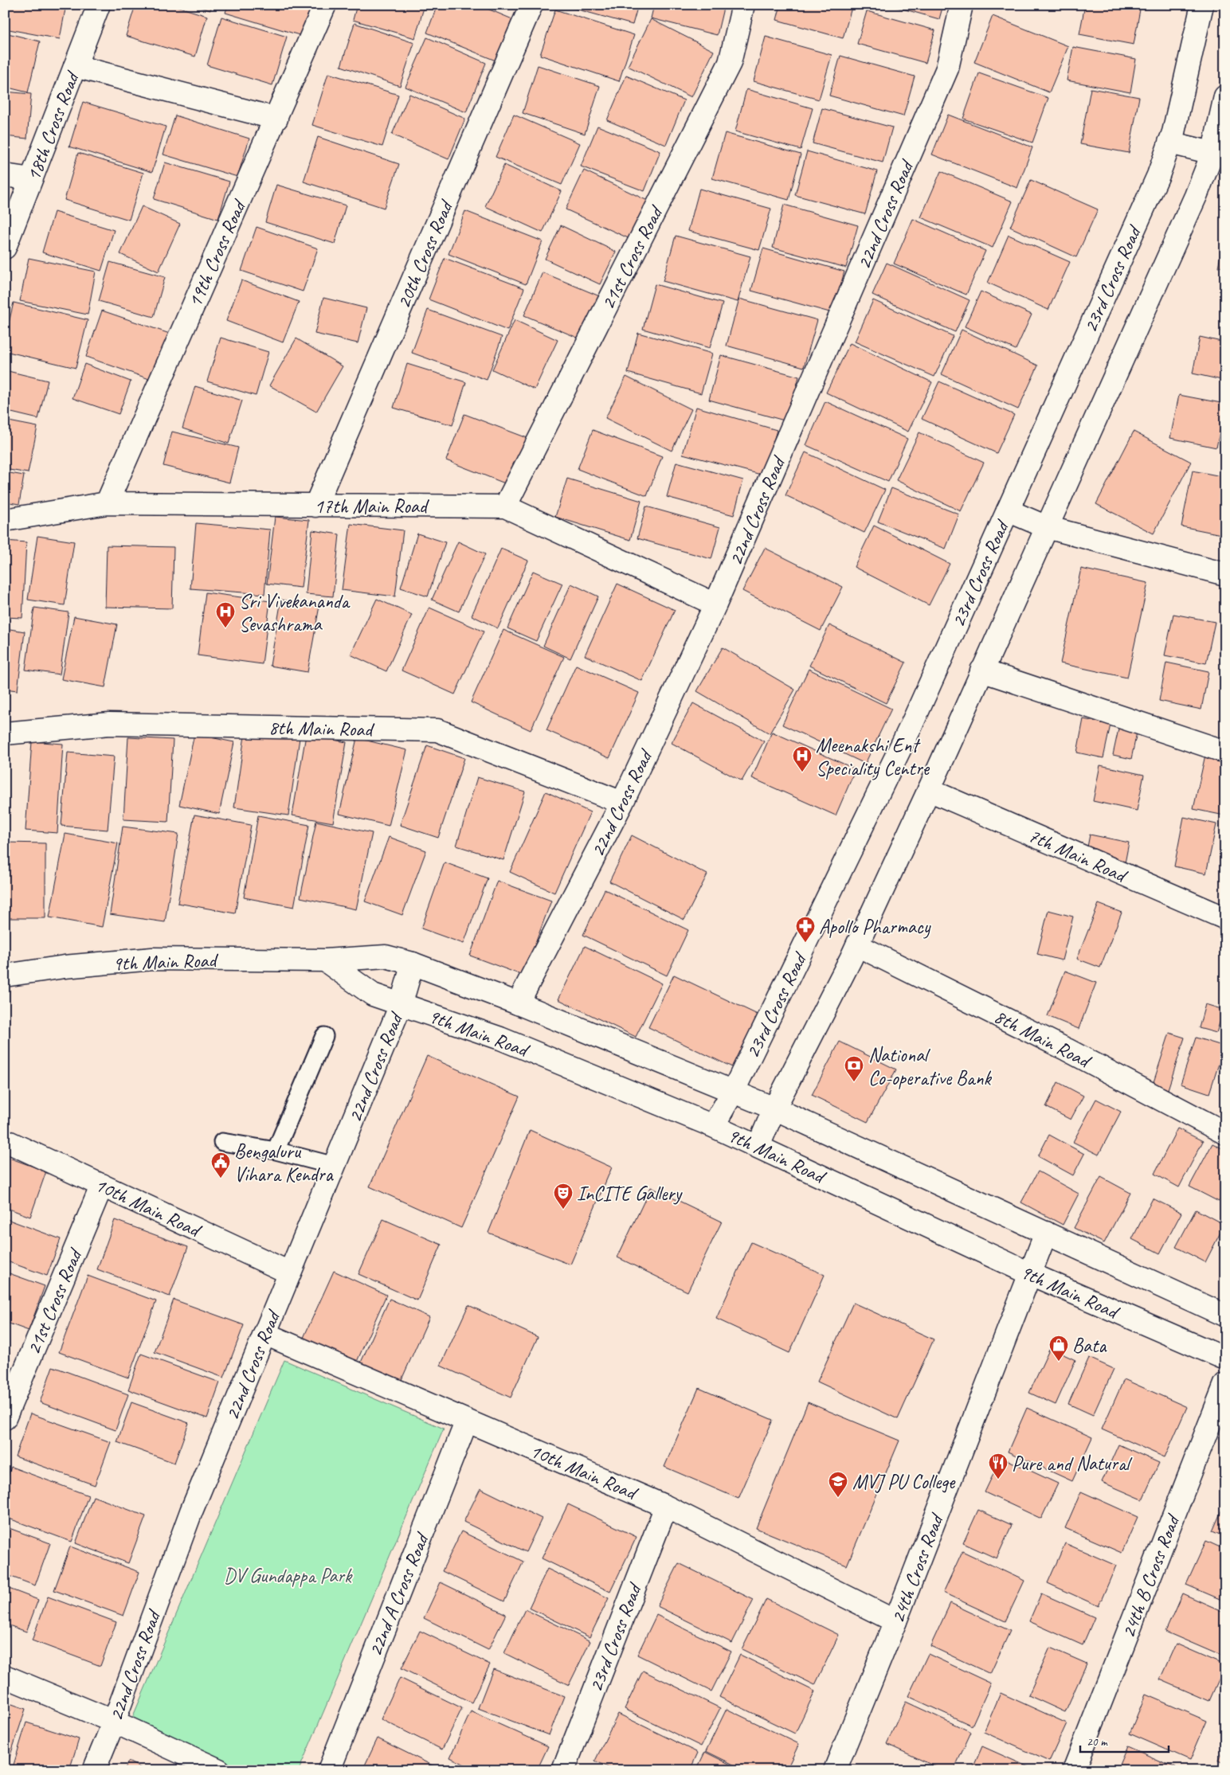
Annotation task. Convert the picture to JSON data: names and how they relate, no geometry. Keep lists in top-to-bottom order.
{
  "streets": {
    "street": [
      "18th Cross Road",
      "22nd Cross Road",
      "19th Cross Road",
      "20th Cross Road",
      "21st Cross Road",
      "23rd Cross Road",
      "17th Main Road",
      "8th Main Road",
      "7th Main Road",
      "9th Main Road",
      "10th Main Road",
      "24th Cross Road",
      "24th B Cross Road",
      "22nd A Cross Road"
    ]
  },
  "crossings": [
    ["22nd Cross Road", "17th Main Road"],
    ["22nd Cross Road", "8th Main Road"],
    ["22nd Cross Road", "9th Main Road"],
    ["22nd Cross Road", "10th Main Road"],
    ["19th Cross Road", "17th Main Road"],
    ["20th Cross Road", "17th Main Road"],
    ["21st Cross Road", "17th Main Road"],
    ["21st Cross Road", "10th Main Road"],
    ["23rd Cross Road", "8th Main Road"],
    ["23rd Cross Road", "7th Main Road"],
    ["23rd Cross Road", "9th Main Road"],
    ["23rd Cross Road", "10th Main Road"],
    ["9th Main Road", "24th Cross Road"],
    ["10th Main Road", "24th Cross Road"],
    ["10th Main Road", "22nd A Cross Road"]
  ],
  "parks": ["DV Gundappa Park"],
  "places": {
    "hospital": ["Sri Vivekananda Sevashrama", "Meenakshi Ent Speciality Centre"],
    "pharmacy": ["Apollo Pharmacy"],
    "bank": ["National Co-operative Bank"],
    "public building": ["Bengaluru Vihara Kendra"],
    "theatre": ["InCITE Gallery"],
    "shop": ["Bata"],
    "restaurant": ["Pure and Natural"],
    "school or university": ["MVJ PU College"]
  },
  "scale_bar": "20 m"
}
